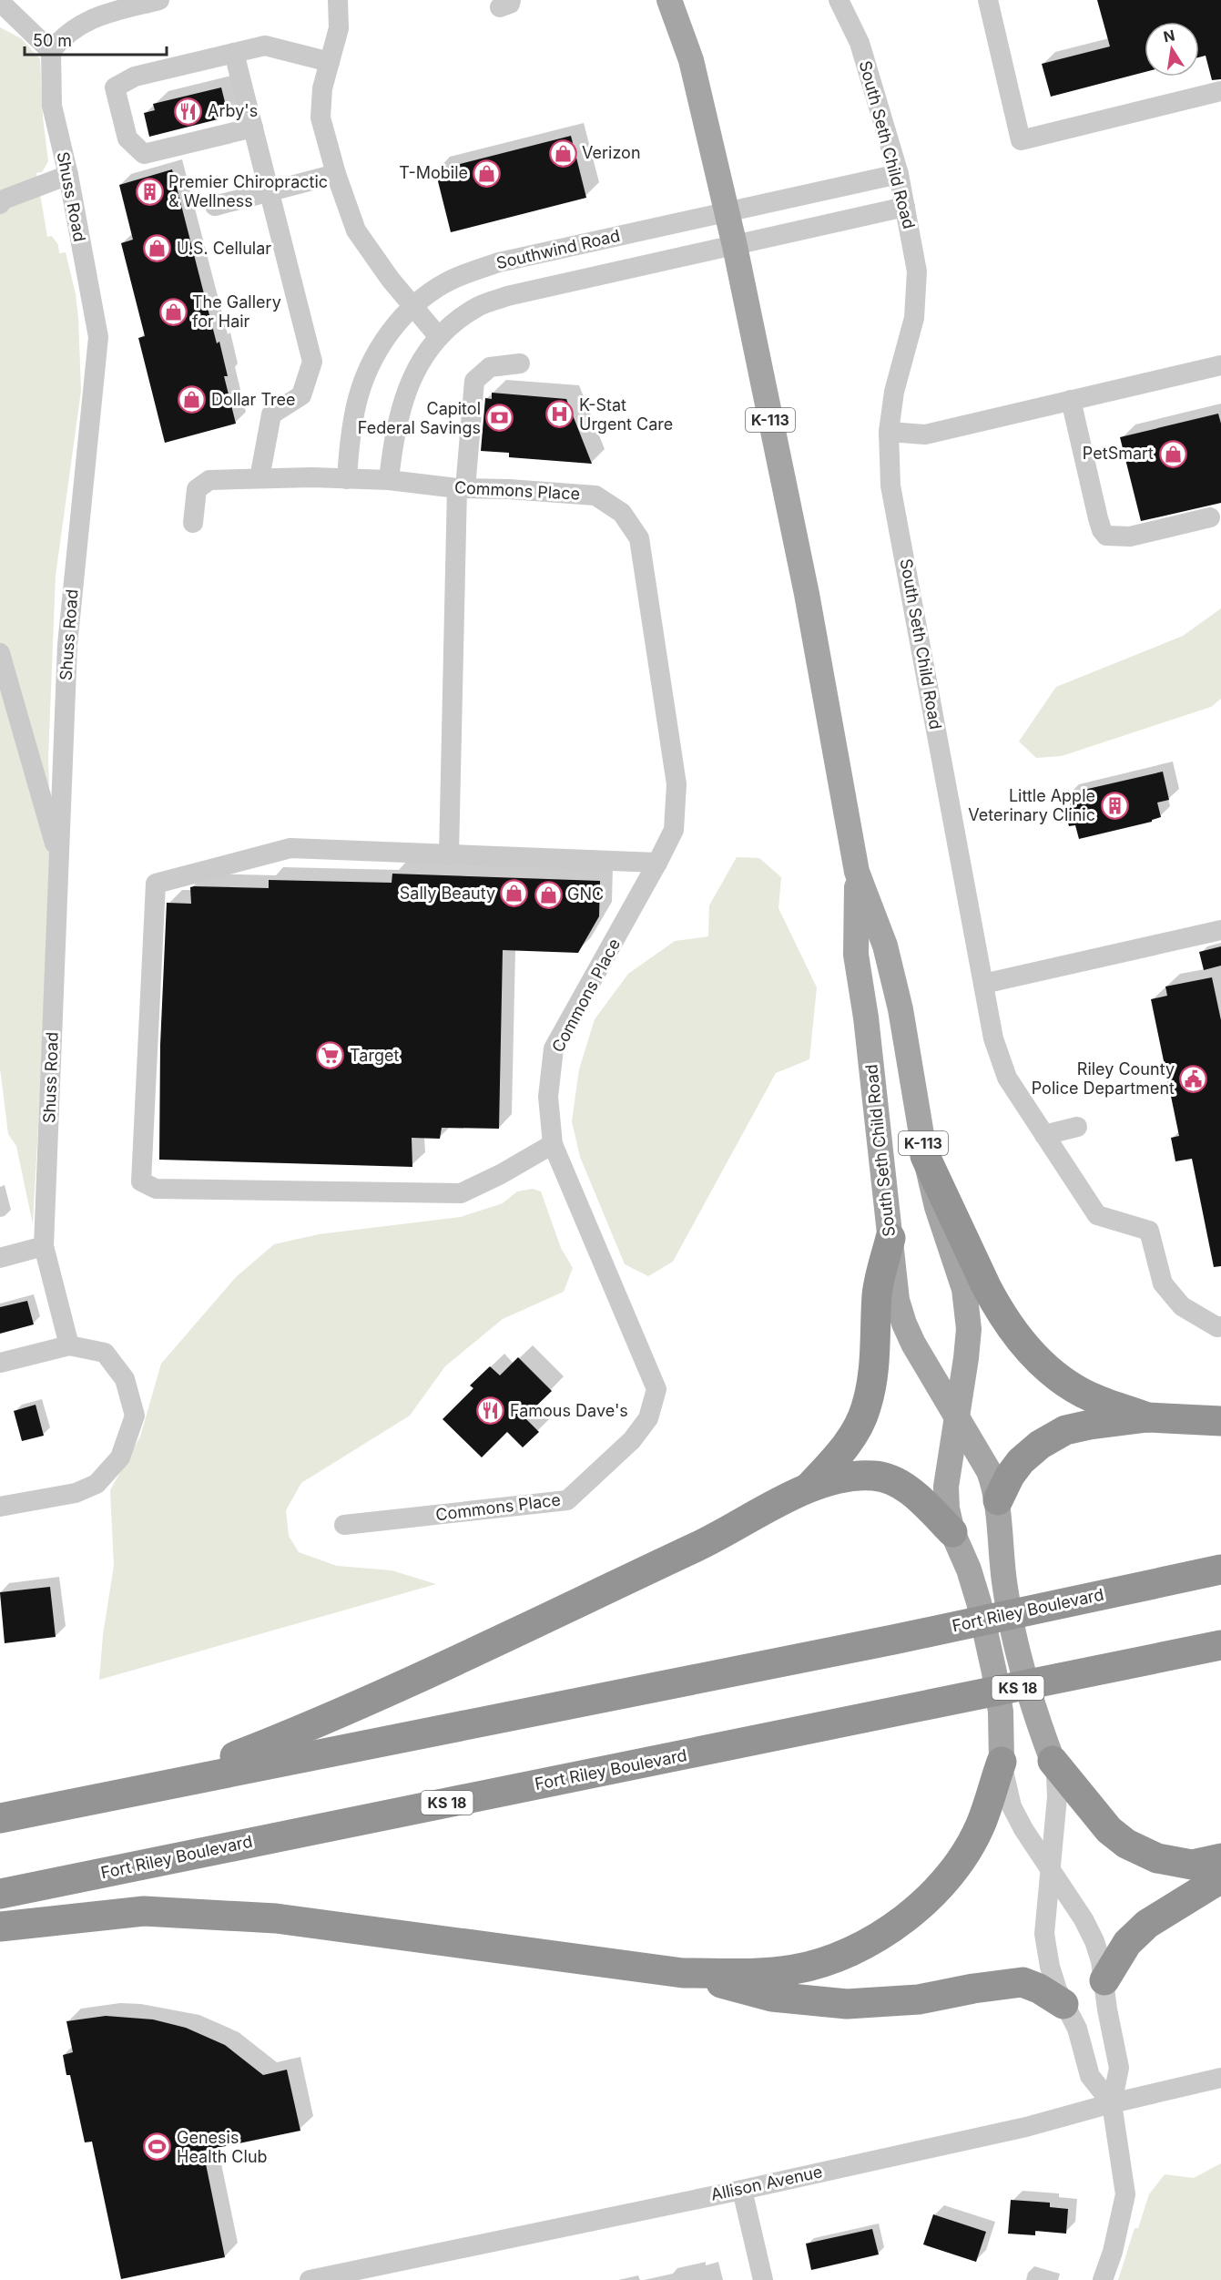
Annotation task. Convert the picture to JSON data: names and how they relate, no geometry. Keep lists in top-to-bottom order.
{
  "streets": {
    "highway": ["Fort Riley Boulevard", "KS 18"],
    "main road": ["South Seth Child Road", "K-113"],
    "street": [
      "Shuss Road",
      "Southwind Road",
      "Commons Place",
      "Allison Avenue"
    ]
  },
  "crossings": [
    ["South Seth Child Road", "Southwind Road"],
    ["South Seth Child Road", "Allison Avenue"],
    ["Southwind Road", "Commons Place"]
  ],
  "places": {
    "restaurant": ["Arby's", "Famous Dave's"],
    "shop": [
      "Verizon",
      "T-Mobile",
      "U.S. Cellular",
      "The Gallery for Hair",
      "Dollar Tree",
      "PetSmart",
      "Sally Beauty",
      "GNC"
    ],
    "building": ["Premier Chiropractic & Wellness", "Little Apple Veterinary Clinic"],
    "hospital": ["K-Stat Urgent Care"],
    "bank": ["Capitol Federal Savings"],
    "supermarket": ["Target"],
    "public building": ["Riley County Police Department"],
    "sports": ["Genesis Health Club"]
  },
  "scale_bar": "50 m",
  "north": "top"
}
